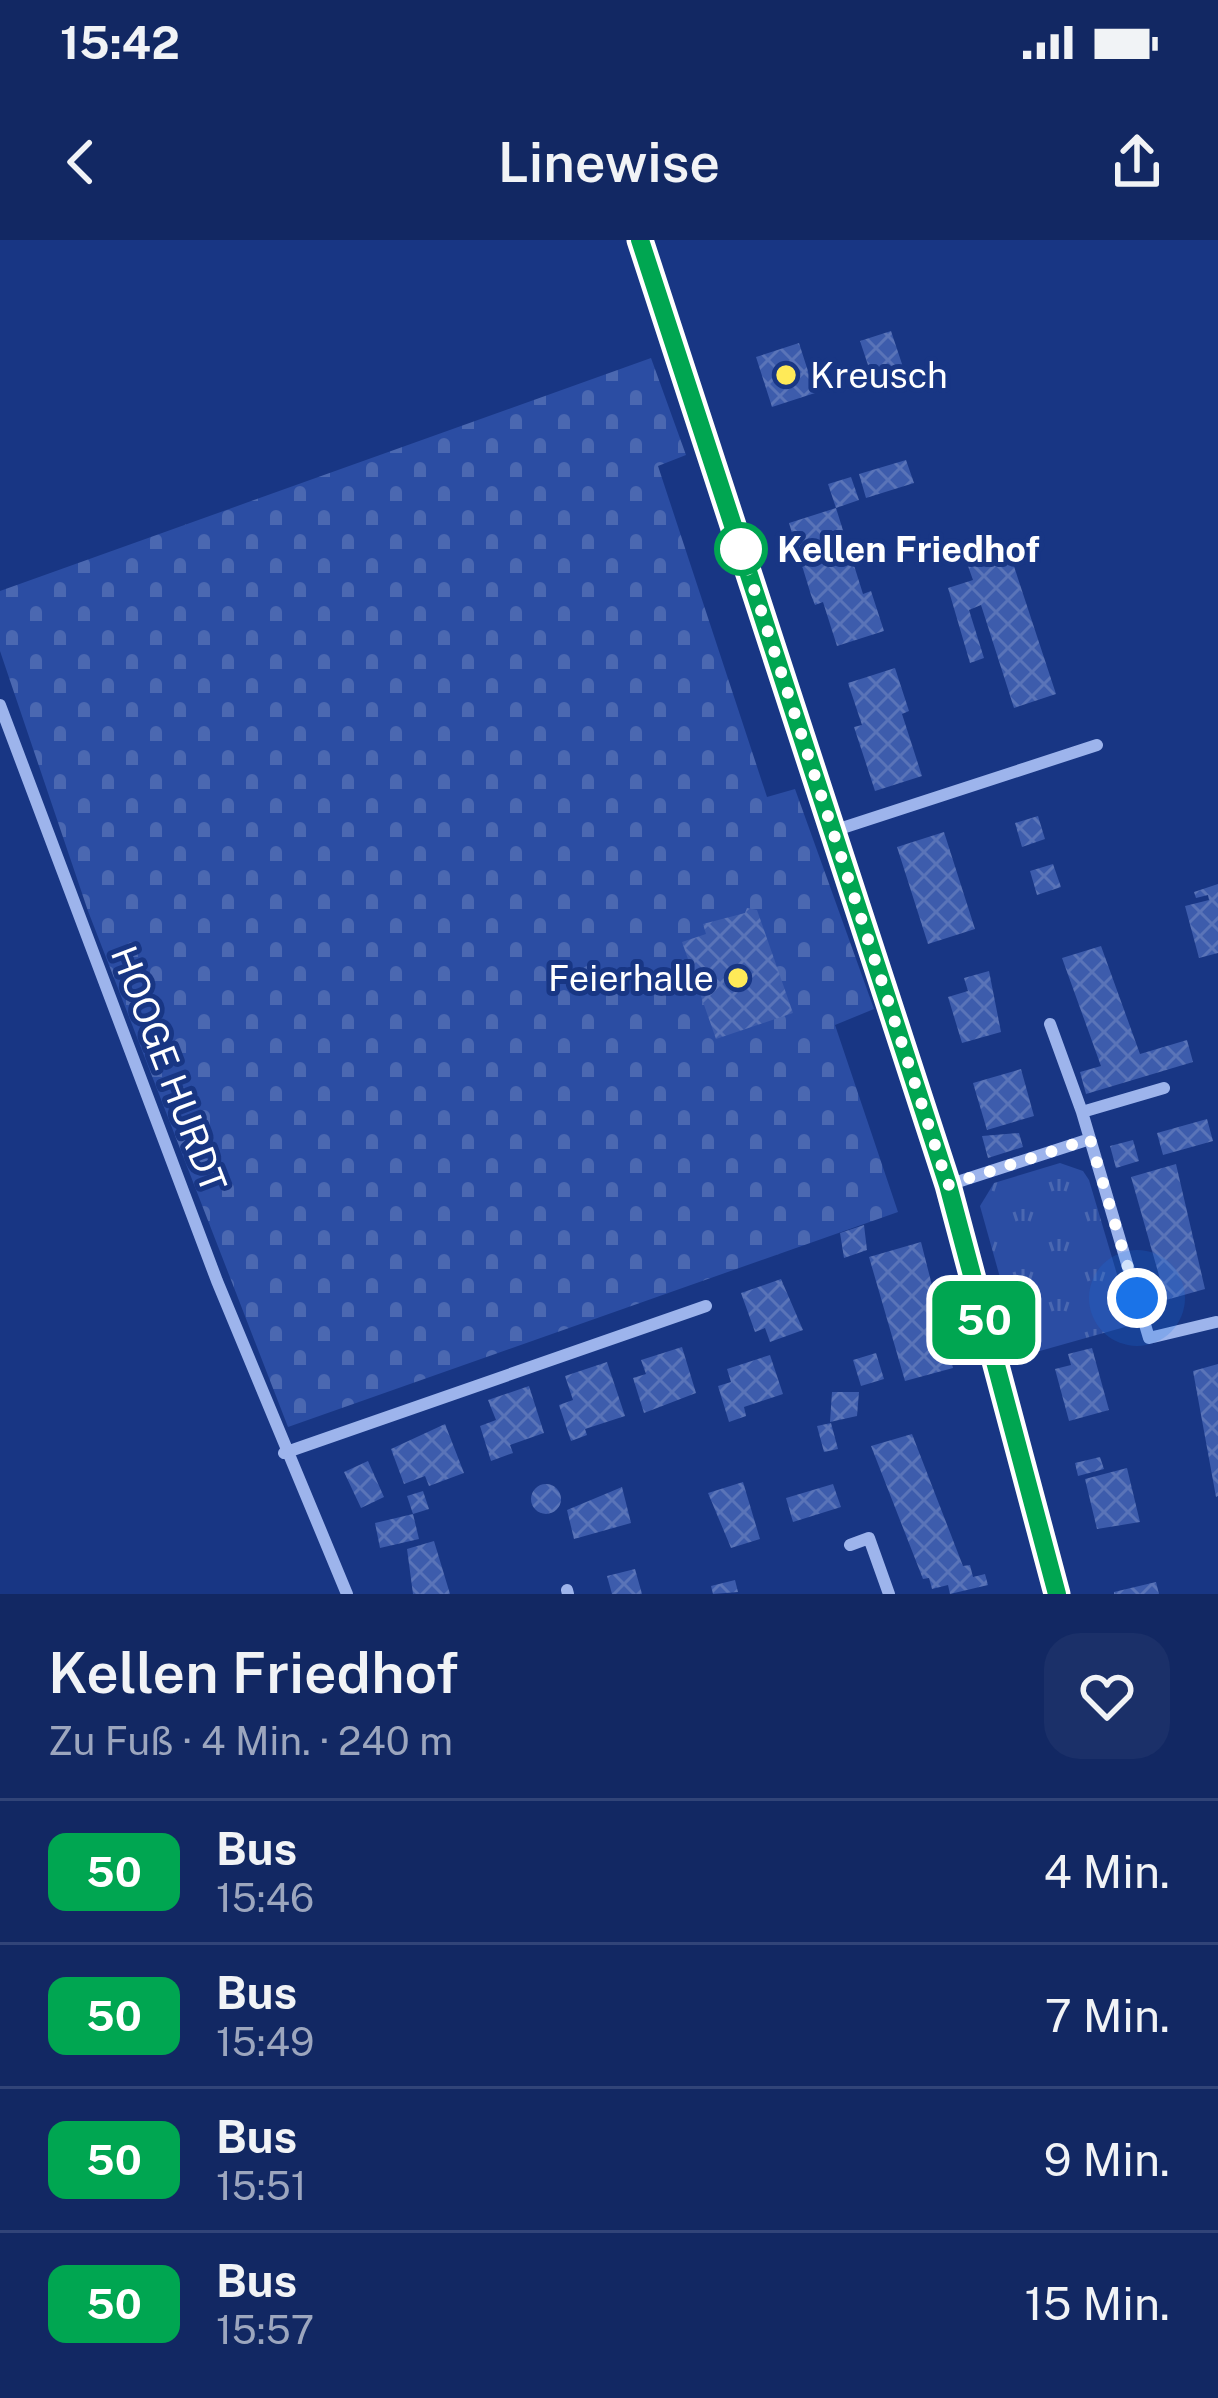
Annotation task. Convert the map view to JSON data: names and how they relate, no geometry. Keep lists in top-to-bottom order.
{
  "streets": {
    "street": ["HOOGE HURDT"]
  },
  "places": ["Kreusch", "Kellen Friedhof", "Feierhalle"],
  "lines": ["bus line 50"],
  "page": {
    "status": "15:42",
    "header": "Linewise",
    "on_map": "50",
    "heading": ["Kellen Friedhof", "Zu Fuß · 4 Min. · 240 m"],
    "list": [
      {
        "mark": "50",
        "name": "Bus",
        "note": "15:46",
        "value": "4 Min."
      },
      {
        "mark": "50",
        "name": "Bus",
        "note": "15:49",
        "value": "7 Min."
      },
      {
        "mark": "50",
        "name": "Bus",
        "note": "15:51",
        "value": "9 Min."
      },
      {
        "mark": "50",
        "name": "Bus",
        "note": "15:57",
        "value": "15 Min."
      }
    ]
  }
}
